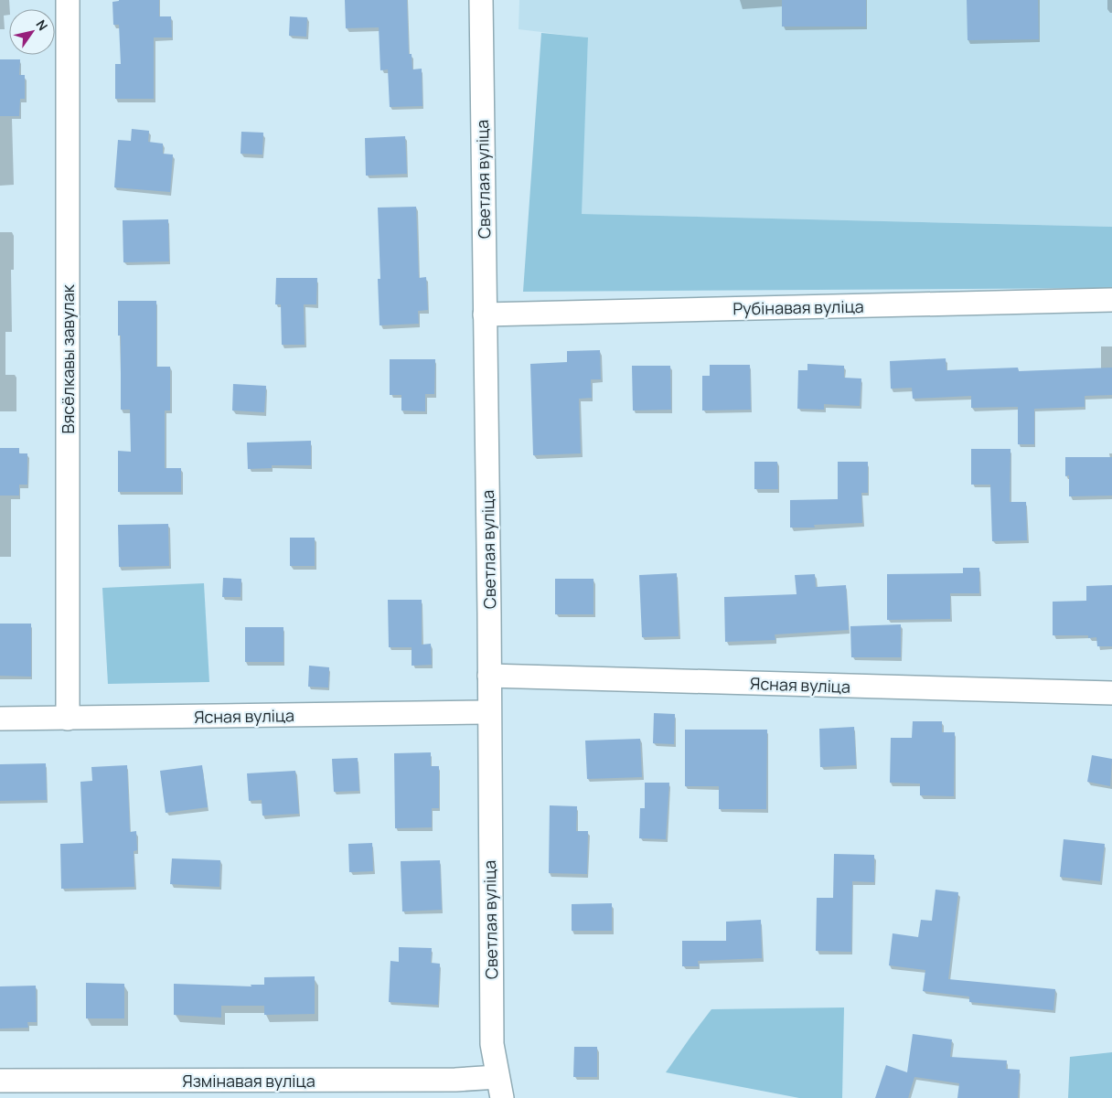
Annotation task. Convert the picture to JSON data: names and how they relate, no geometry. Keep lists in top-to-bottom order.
{
  "streets": {
    "street": [
      "Светлая вуліца",
      "Рубінавая вуліца",
      "Вясёлкавы завулак",
      "Ясная вуліца",
      "Язмінавая вуліца"
    ]
  },
  "crossings": [
    ["Светлая вуліца", "Рубінавая вуліца"],
    ["Светлая вуліца", "Ясная вуліца"],
    ["Светлая вуліца", "Язмінавая вуліца"],
    ["Вясёлкавы завулак", "Ясная вуліца"]
  ],
  "north": "top right"
}
